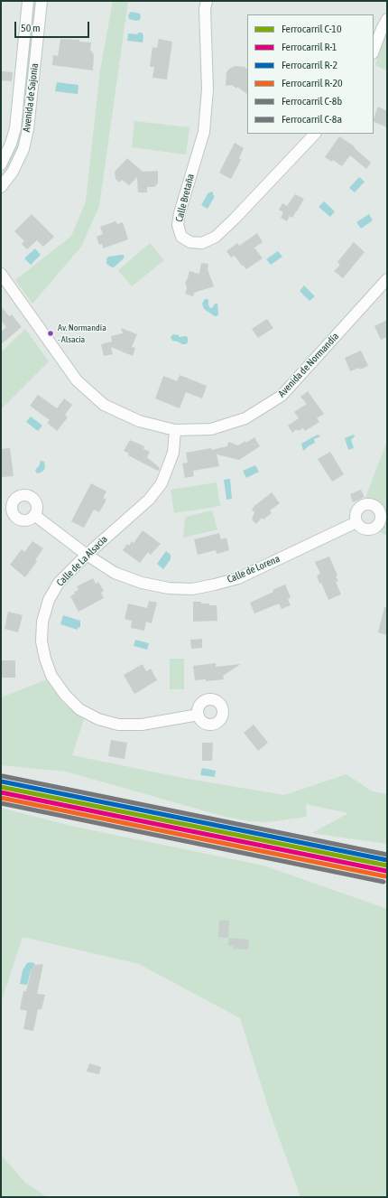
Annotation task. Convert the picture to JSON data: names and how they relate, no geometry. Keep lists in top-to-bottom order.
{
  "streets": {
    "street": [
      "Avenida de Sajonia",
      "Calle Bretaña",
      "Avenida de Normandía",
      "Calle de La Alsacia",
      "Calle de Lorena"
    ]
  },
  "crossings": [
    ["Avenida de Normandía", "Calle de La Alsacia"],
    ["Calle de La Alsacia", "Calle de Lorena"]
  ],
  "places": ["Av. Normandía - Alsacia"],
  "lines": [
    "rail line C-8b",
    "rail line R-2",
    "rail line C-10",
    "rail line R-1",
    "rail line R-20",
    "rail line C-8a"
  ],
  "legend": [
    "Ferrocarril C-10",
    "Ferrocarril R-1",
    "Ferrocarril R-2",
    "Ferrocarril R-20",
    "Ferrocarril C-8b",
    "Ferrocarril C-8a"
  ],
  "scale_bar": "50 m"
}
